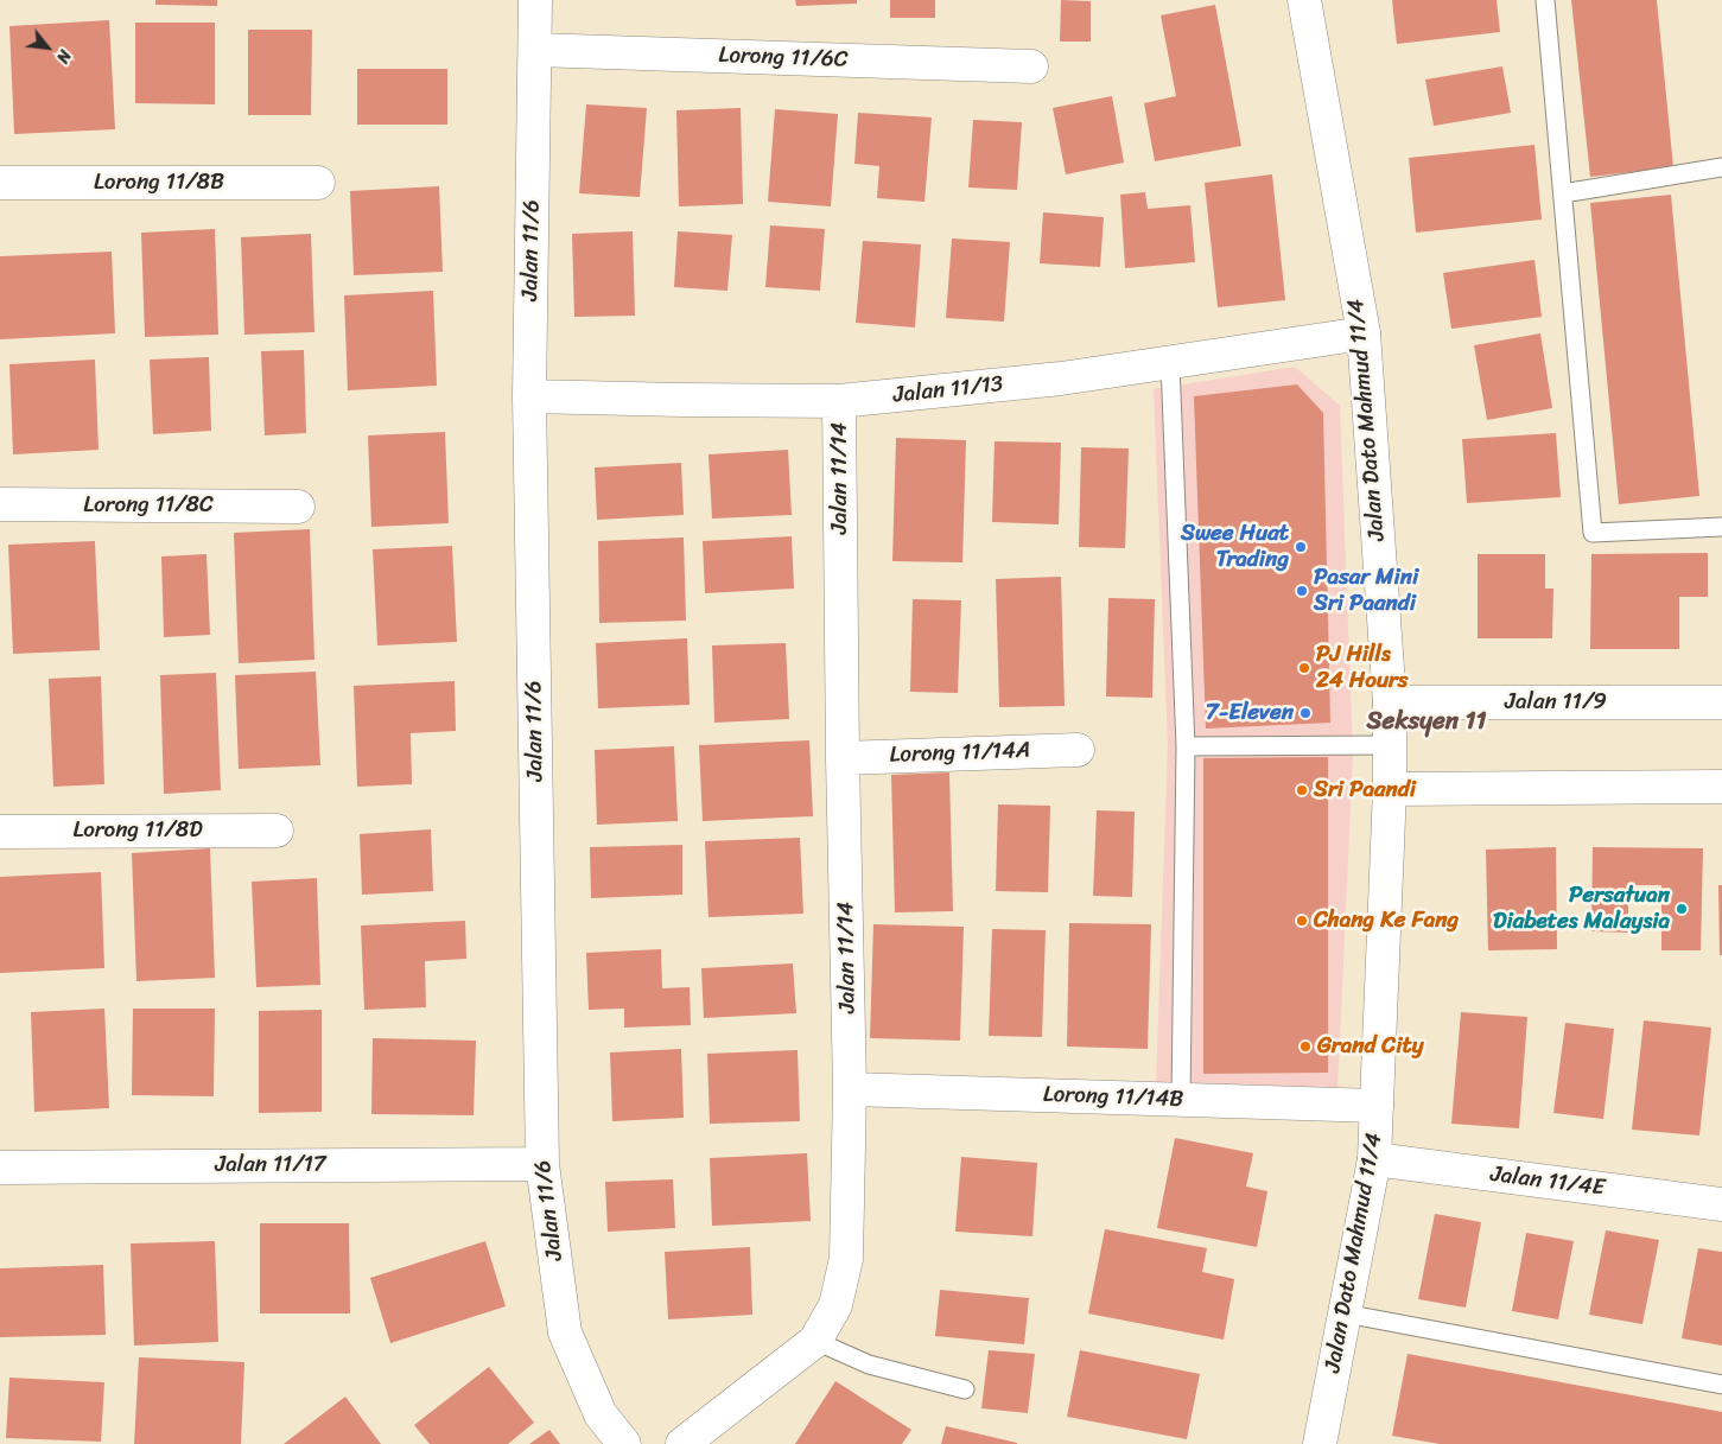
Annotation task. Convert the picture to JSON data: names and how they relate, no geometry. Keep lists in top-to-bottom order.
{
  "streets": {
    "street": [
      "Lorong 11/6C",
      "Lorong 11/8B",
      "Jalan 11/6",
      "Jalan 11/13",
      "Jalan Dato Mahmud 11/4",
      "Jalan 11/14",
      "Lorong 11/8C",
      "Jalan 11/9",
      "Lorong 11/14A",
      "Lorong 11/8D",
      "Lorong 11/14B",
      "Jalan 11/17",
      "Jalan 11/4E"
    ]
  },
  "crossings": [
    ["Lorong 11/6C", "Jalan 11/6"],
    ["Jalan 11/6", "Jalan 11/13"],
    ["Jalan 11/6", "Jalan 11/17"],
    ["Jalan 11/13", "Jalan Dato Mahmud 11/4"],
    ["Jalan 11/13", "Jalan 11/14"],
    ["Jalan Dato Mahmud 11/4", "Jalan 11/9"],
    ["Jalan Dato Mahmud 11/4", "Lorong 11/14B"],
    ["Jalan Dato Mahmud 11/4", "Jalan 11/4E"],
    ["Jalan 11/14", "Lorong 11/14A"],
    ["Jalan 11/14", "Lorong 11/14B"]
  ],
  "districts": ["Seksyen 11"],
  "places": [
    "Swee Huat Trading",
    "Pasar Mini Sri Paandi",
    "PJ Hills 24 Hours",
    "7-Eleven",
    "Sri Paandi",
    "Persatuan Diabetes Malaysia",
    "Chang Ke Fang",
    "Grand City"
  ],
  "north": "bottom right"
}
